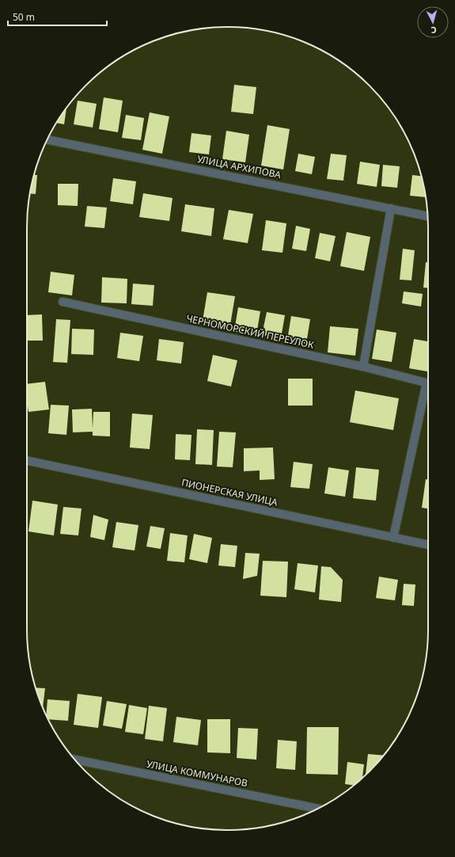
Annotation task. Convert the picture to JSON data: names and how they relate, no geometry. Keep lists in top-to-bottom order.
{
  "streets": {
    "street": [
      "УЛИЦА АРХИПОВА",
      "ЧЕРНОМОРСКИЙ ПЕРЕУЛОК",
      "ПИОНЕРСКАЯ УЛИЦА",
      "УЛИЦА КОММУНАРОВ"
    ]
  },
  "scale_bar": "50 m",
  "north": "bottom"
}
